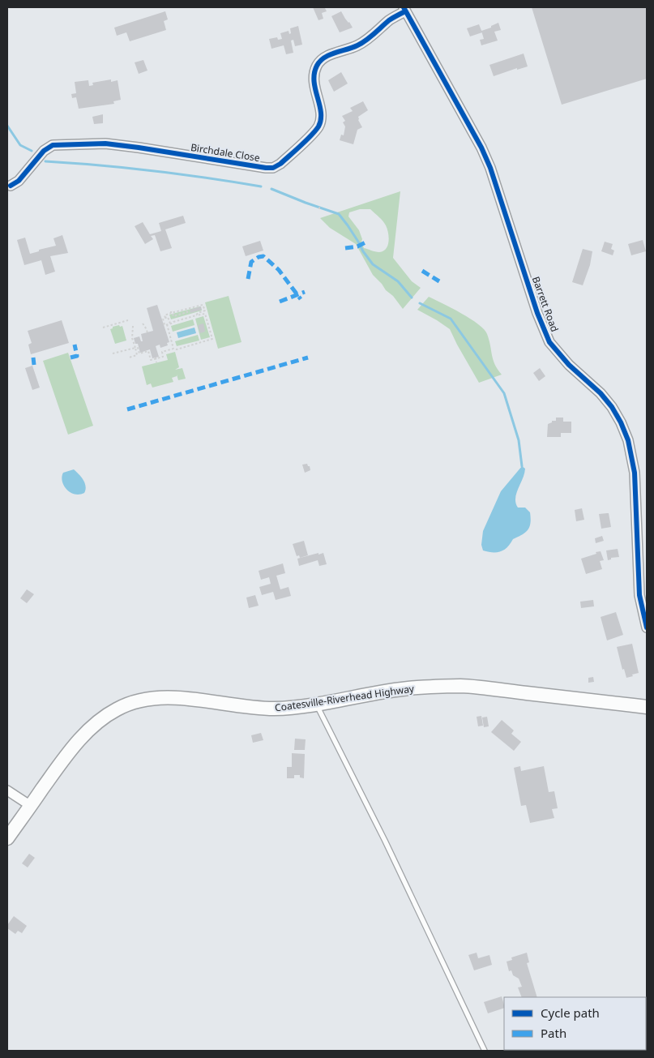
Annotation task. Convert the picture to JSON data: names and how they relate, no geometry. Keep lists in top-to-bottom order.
{
  "streets": {
    "main road": ["Coatesville-Riverhead Highway"],
    "street": ["Birchdale Close", "Barrett Road"]
  },
  "crossings": [
    ["Birchdale Close", "Barrett Road"]
  ],
  "legend": ["Cycle path", "Path"]
}
